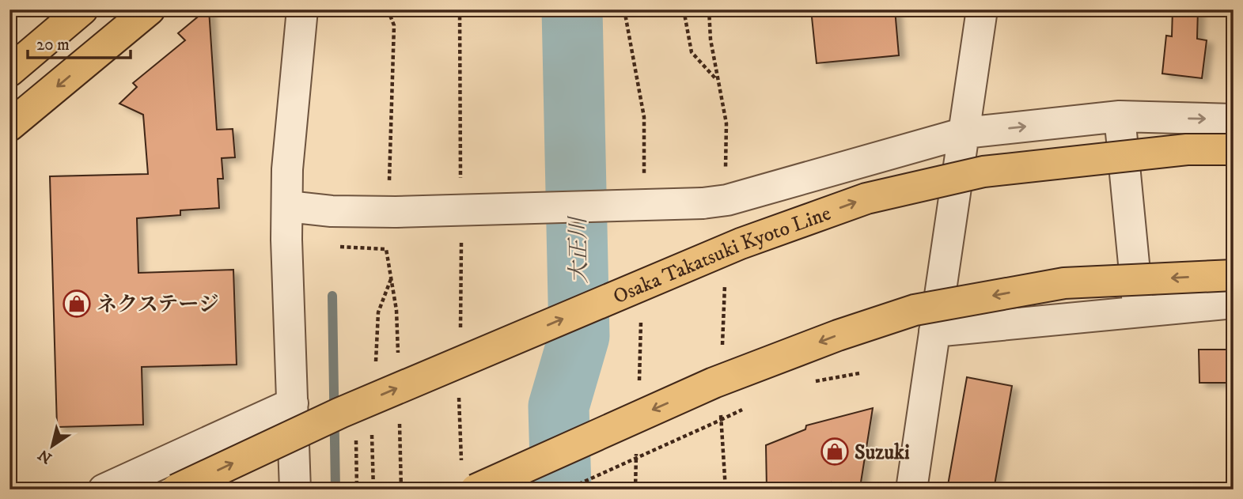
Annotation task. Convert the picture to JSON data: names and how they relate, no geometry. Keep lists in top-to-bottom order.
{
  "streets": {
    "main road": ["Osaka Takatsuki Kyoto Line"]
  },
  "water": ["大正川"],
  "places": {
    "shop": ["ネクステージ", "Suzuki"]
  },
  "scale_bar": "20 m",
  "north": "bottom left"
}
